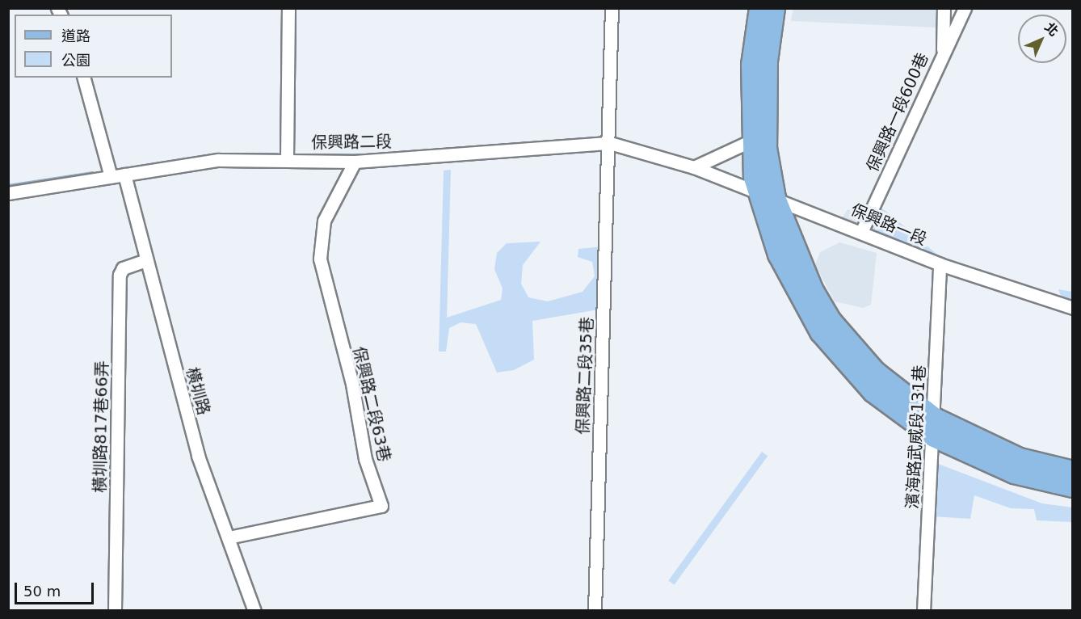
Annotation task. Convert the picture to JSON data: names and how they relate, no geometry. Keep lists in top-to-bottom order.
{
  "streets": {
    "street": [
      "保興路一段600巷",
      "保興路二段",
      "保興路一段",
      "保興路二段35巷",
      "橫圳路",
      "保興路二段63巷",
      "橫圳路817巷66弄",
      "濱海路武威段131巷"
    ]
  },
  "crossings": [
    ["保興路一段600巷", "保興路一段"],
    ["保興路二段", "保興路一段"],
    ["保興路二段", "保興路二段35巷"],
    ["保興路二段", "橫圳路"],
    ["保興路二段", "保興路二段63巷"],
    ["保興路一段", "濱海路武威段131巷"],
    ["橫圳路", "保興路二段63巷"],
    ["橫圳路", "橫圳路817巷66弄"]
  ],
  "legend": ["道路", "公園"],
  "scale_bar": "50 m",
  "north": "top right"
}
